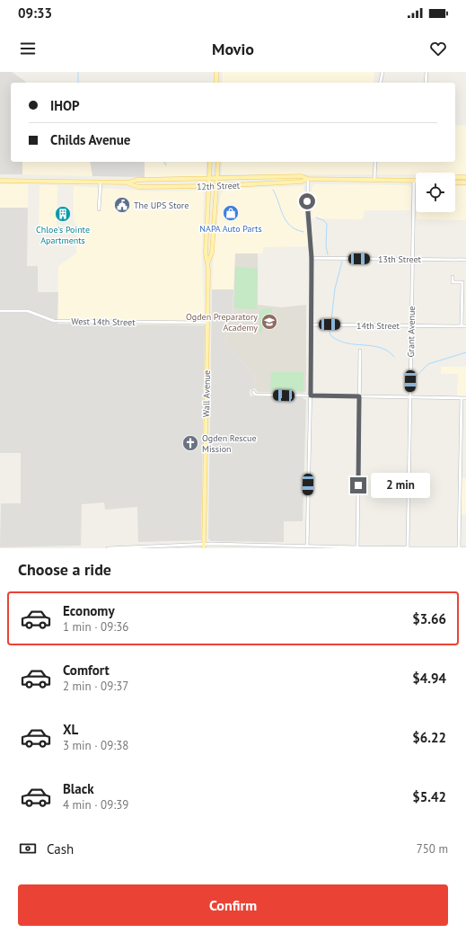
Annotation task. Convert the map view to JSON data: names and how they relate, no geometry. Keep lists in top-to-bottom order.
{
  "streets": {
    "main road": ["12th Street", "Wall Avenue"],
    "street": [
      "13th Street",
      "West 14th Street",
      "14th Street",
      "Grant Avenue"
    ]
  },
  "crossings": [
    ["12th Street", "Grant Avenue"],
    ["12th Street", "Wall Avenue"],
    ["13th Street", "Grant Avenue"],
    ["West 14th Street", "Wall Avenue"],
    ["14th Street", "Grant Avenue"]
  ],
  "places": {
    "public building": ["The UPS Store"],
    "shop": ["NAPA Auto Parts"],
    "building": ["Chloe's Pointe Apartments"],
    "school or university": ["Ogden Preparatory Academy"],
    "church": ["Ogden Rescue Mission"]
  },
  "page": {
    "status": "09:33",
    "header": "Movio",
    "banner": ["IHOP", "Childs Avenue"],
    "bubble": "2 min",
    "heading": "Choose a ride",
    "list": [
      {
        "name": "Economy",
        "note": "1 min · 09:36",
        "value": "$3.66"
      },
      {
        "name": "Comfort",
        "note": "2 min · 09:37",
        "value": "$4.94"
      },
      {
        "name": "XL",
        "note": "3 min · 09:38",
        "value": "$6.22"
      },
      {
        "name": "Black",
        "note": "4 min · 09:39",
        "value": "$5.42"
      }
    ],
    "pay": ["Cash", "750 m"],
    "buttons": "Confirm"
  }
}
